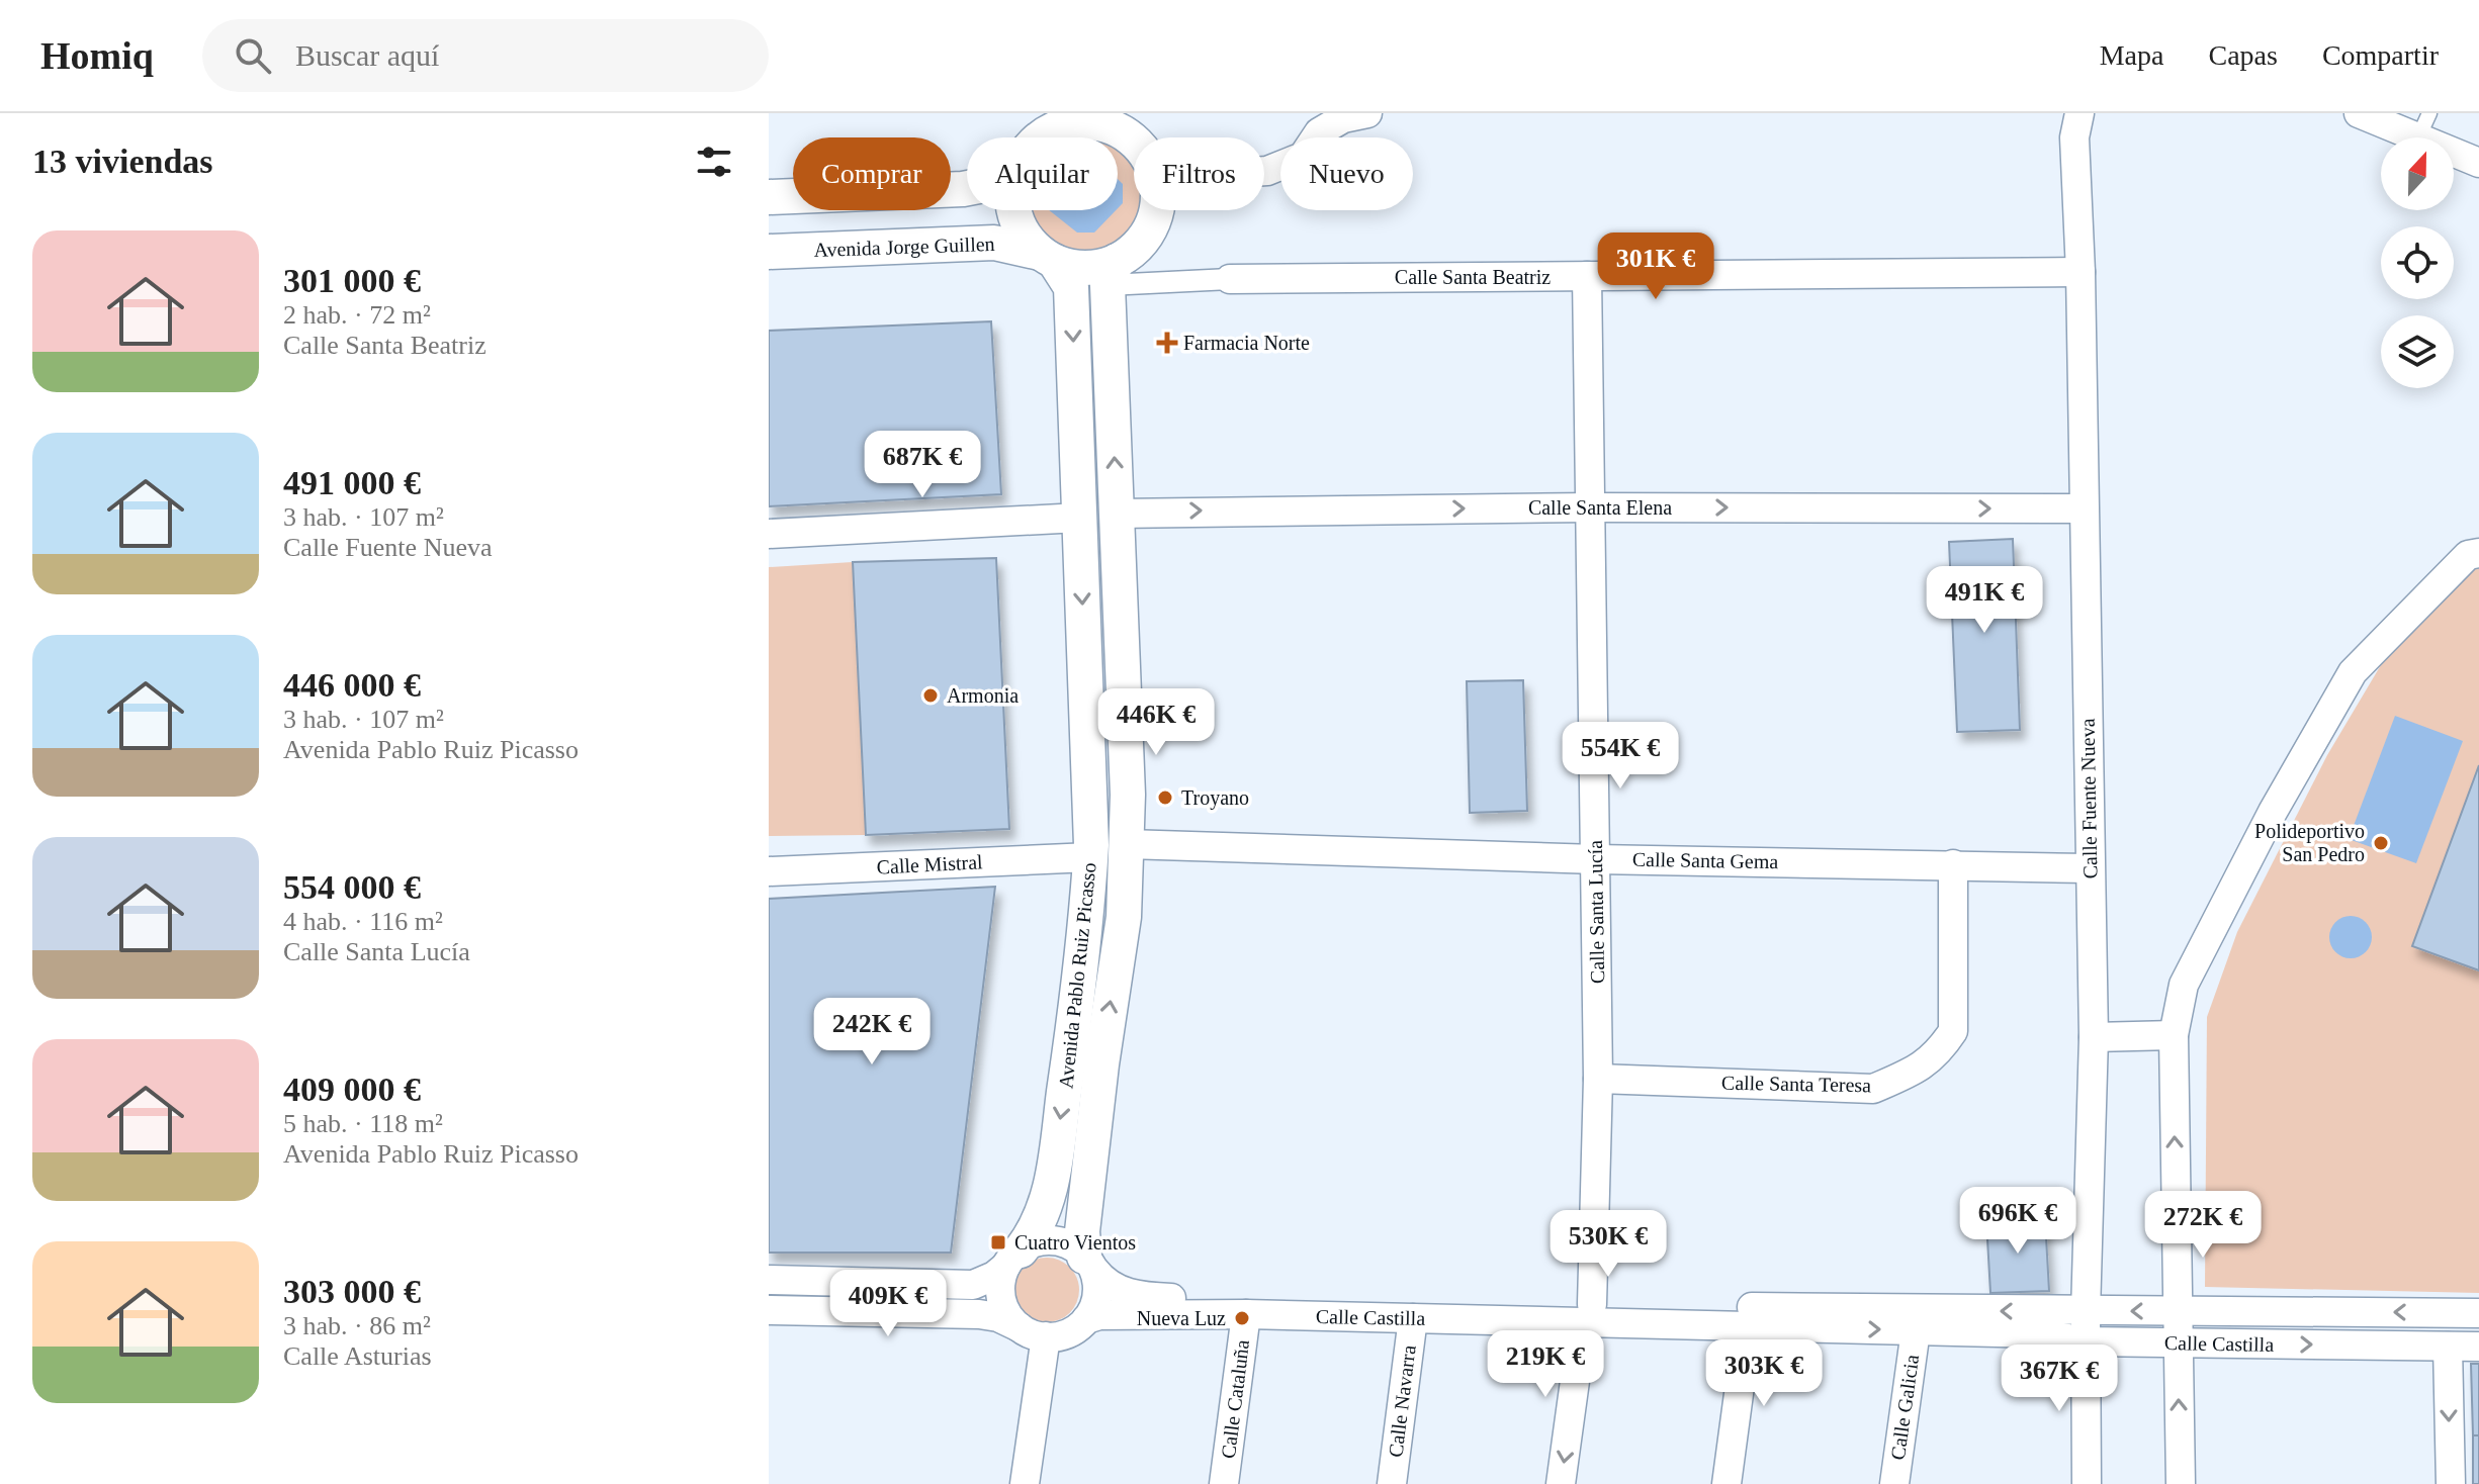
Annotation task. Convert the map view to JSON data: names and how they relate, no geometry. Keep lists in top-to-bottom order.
{
  "streets": {
    "street": [
      "Avenida Jorge Guillen",
      "Calle Santa Beatriz",
      "Calle Santa Elena",
      "Calle Fuente Nueva",
      "Calle Santa Gema",
      "Calle Mistral",
      "Calle Santa Lucía",
      "Avenida Pablo Ruiz Picasso",
      "Calle Santa Teresa",
      "Calle Castilla",
      "Calle Cataluña",
      "Calle Navarra",
      "Calle Galicia"
    ]
  },
  "crossings": [
    ["Avenida Jorge Guillen", "Avenida Pablo Ruiz Picasso"],
    ["Calle Santa Beatriz", "Calle Fuente Nueva"],
    ["Calle Santa Beatriz", "Calle Santa Lucía"],
    ["Calle Santa Beatriz", "Avenida Pablo Ruiz Picasso"],
    ["Calle Santa Elena", "Calle Fuente Nueva"],
    ["Calle Santa Elena", "Calle Santa Lucía"],
    ["Calle Santa Elena", "Avenida Pablo Ruiz Picasso"],
    ["Calle Fuente Nueva", "Calle Santa Gema"],
    ["Calle Fuente Nueva", "Calle Castilla"],
    ["Calle Santa Gema", "Calle Santa Lucía"],
    ["Calle Santa Gema", "Avenida Pablo Ruiz Picasso"],
    ["Calle Santa Gema", "Calle Santa Teresa"],
    ["Calle Mistral", "Avenida Pablo Ruiz Picasso"],
    ["Calle Santa Lucía", "Calle Santa Teresa"],
    ["Calle Santa Lucía", "Calle Castilla"],
    ["Avenida Pablo Ruiz Picasso", "Calle Castilla"],
    ["Calle Castilla", "Calle Cataluña"],
    ["Calle Castilla", "Calle Navarra"],
    ["Calle Castilla", "Calle Galicia"]
  ],
  "one_way": ["Calle Santa Elena"],
  "places": {
    "health": ["Farmacia Norte"],
    "other": [
      "Armonia",
      "Troyano",
      "Polideportivo San Pedro",
      "Nueva Luz"
    ],
    "transit": ["Cuatro Vientos"]
  },
  "north": "top",
  "page": {
    "header": "Homiq",
    "search": "Buscar aquí",
    "nav": ["Mapa", "Capas", "Compartir"],
    "heading": "13 viviendas",
    "chip": [
      "Comprar",
      "Alquilar",
      "Filtros",
      "Nuevo"
    ],
    "list": [
      {
        "name": "301 000 €",
        "note": "2 hab. · 72 m² · Calle Santa Beatriz"
      },
      {
        "name": "491 000 €",
        "note": "3 hab. · 107 m² · Calle Fuente Nueva"
      },
      {
        "name": "446 000 €",
        "note": "3 hab. · 107 m² · Avenida Pablo Ruiz Picasso"
      },
      {
        "name": "554 000 €",
        "note": "4 hab. · 116 m² · Calle Santa Lucía"
      },
      {
        "name": "409 000 €",
        "note": "5 hab. · 118 m² · Avenida Pablo Ruiz Picasso"
      },
      {
        "name": "303 000 €",
        "note": "3 hab. · 86 m² · Calle Asturias"
      }
    ],
    "price": [
      "301K €",
      "687K €",
      "491K €",
      "446K €",
      "554K €",
      "242K €",
      "696K €",
      "272K €",
      "530K €",
      "409K €",
      "219K €",
      "303K €",
      "367K €"
    ]
  }
}
